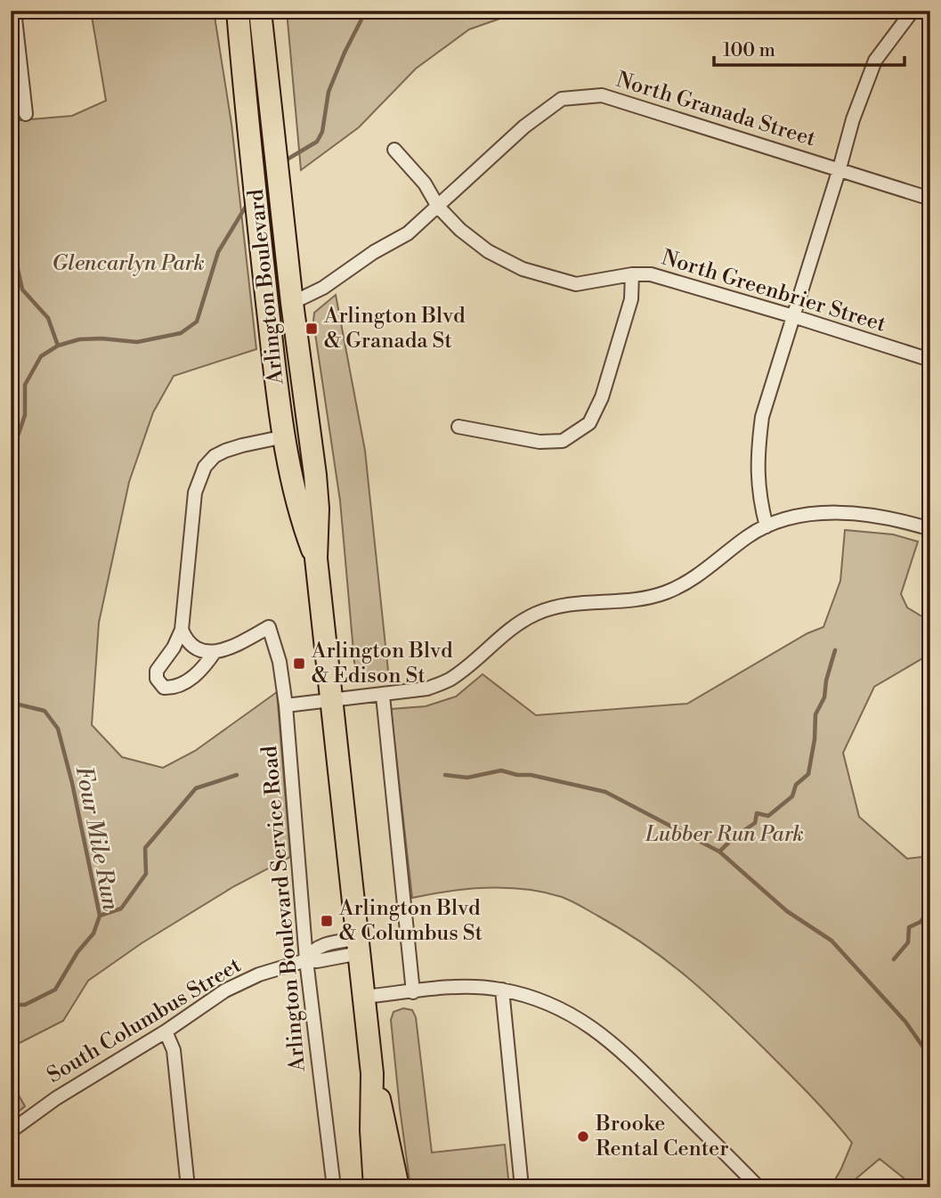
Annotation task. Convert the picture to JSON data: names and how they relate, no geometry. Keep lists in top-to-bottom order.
{
  "streets": {
    "highway": ["Arlington Boulevard"],
    "street": [
      "North Granada Street",
      "North Greenbrier Street",
      "Arlington Boulevard Service Road",
      "South Columbus Street"
    ]
  },
  "crossings": [
    ["North Granada Street", "Arlington Boulevard"],
    ["North Granada Street", "North Greenbrier Street"],
    ["Arlington Boulevard", "South Columbus Street"],
    ["Arlington Boulevard Service Road", "South Columbus Street"]
  ],
  "water": ["Four Mile Run"],
  "parks": ["Glencarlyn Park", "Lubber Run Park"],
  "places": {
    "transit": ["Arlington Blvd & Granada St", "Arlington Blvd & Edison St", "Arlington Blvd & Columbus St"],
    "other": ["Brooke Rental Center"]
  },
  "scale_bar": "100 m"
}
